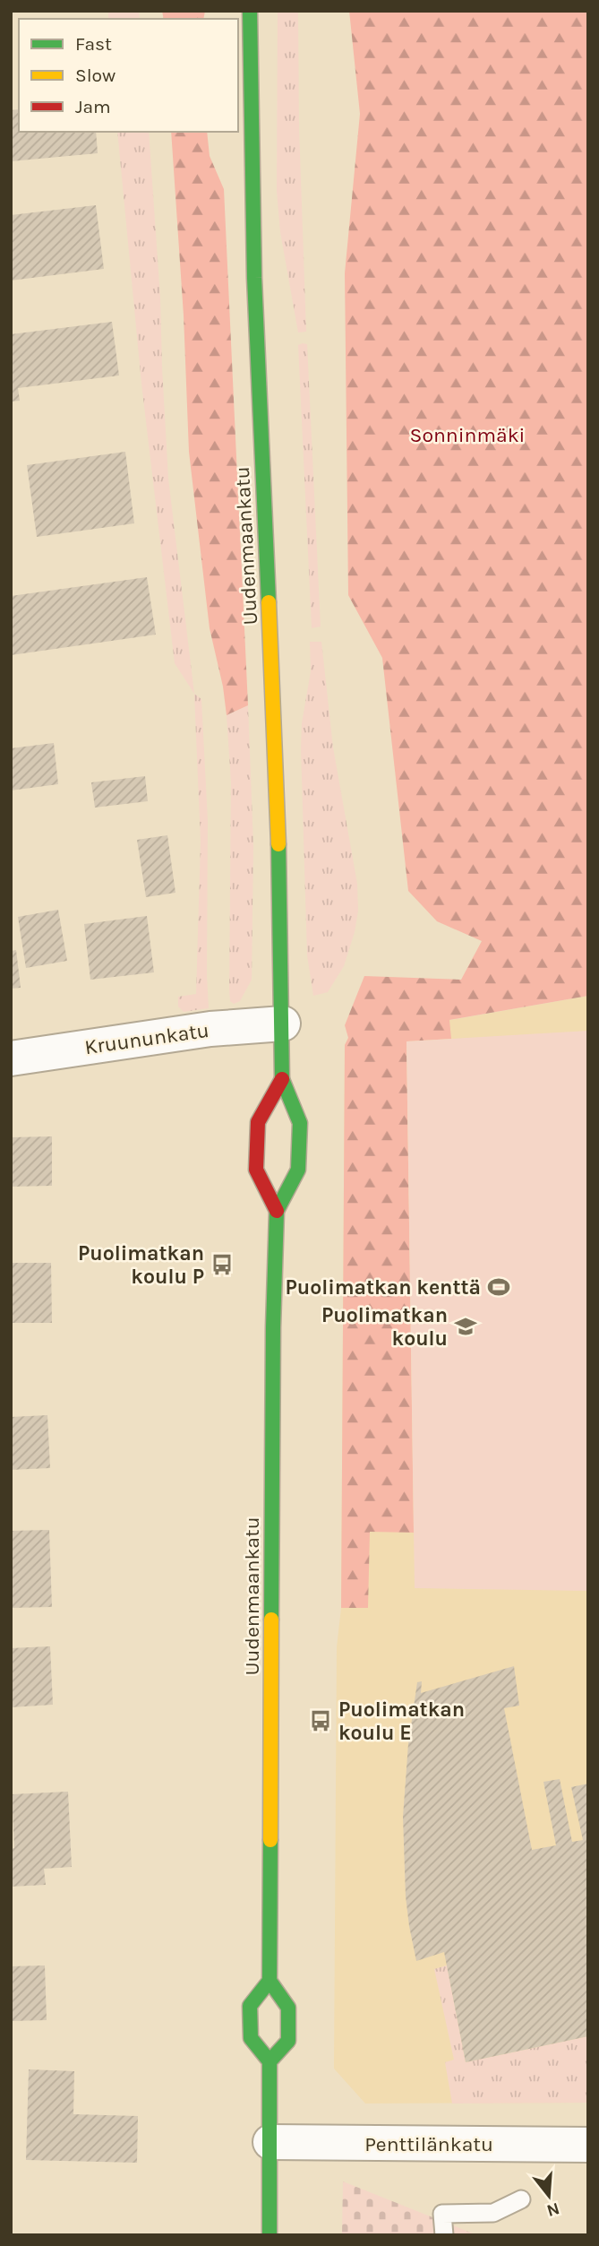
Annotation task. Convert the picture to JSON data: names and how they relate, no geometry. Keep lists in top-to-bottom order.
{
  "streets": {
    "main road": ["Uudenmaankatu"],
    "street": ["Kruununkatu", "Penttilänkatu"]
  },
  "crossings": [
    ["Uudenmaankatu", "Kruununkatu"]
  ],
  "parks": ["Sonninmäki"],
  "places": {
    "bus stop": ["Puolimatkan koulu P", "Puolimatkan koulu E"],
    "sports": ["Puolimatkan kenttä"],
    "school or university": ["Puolimatkan koulu"]
  },
  "legend": ["Fast", "Slow", "Jam"],
  "north": "bottom"
}
